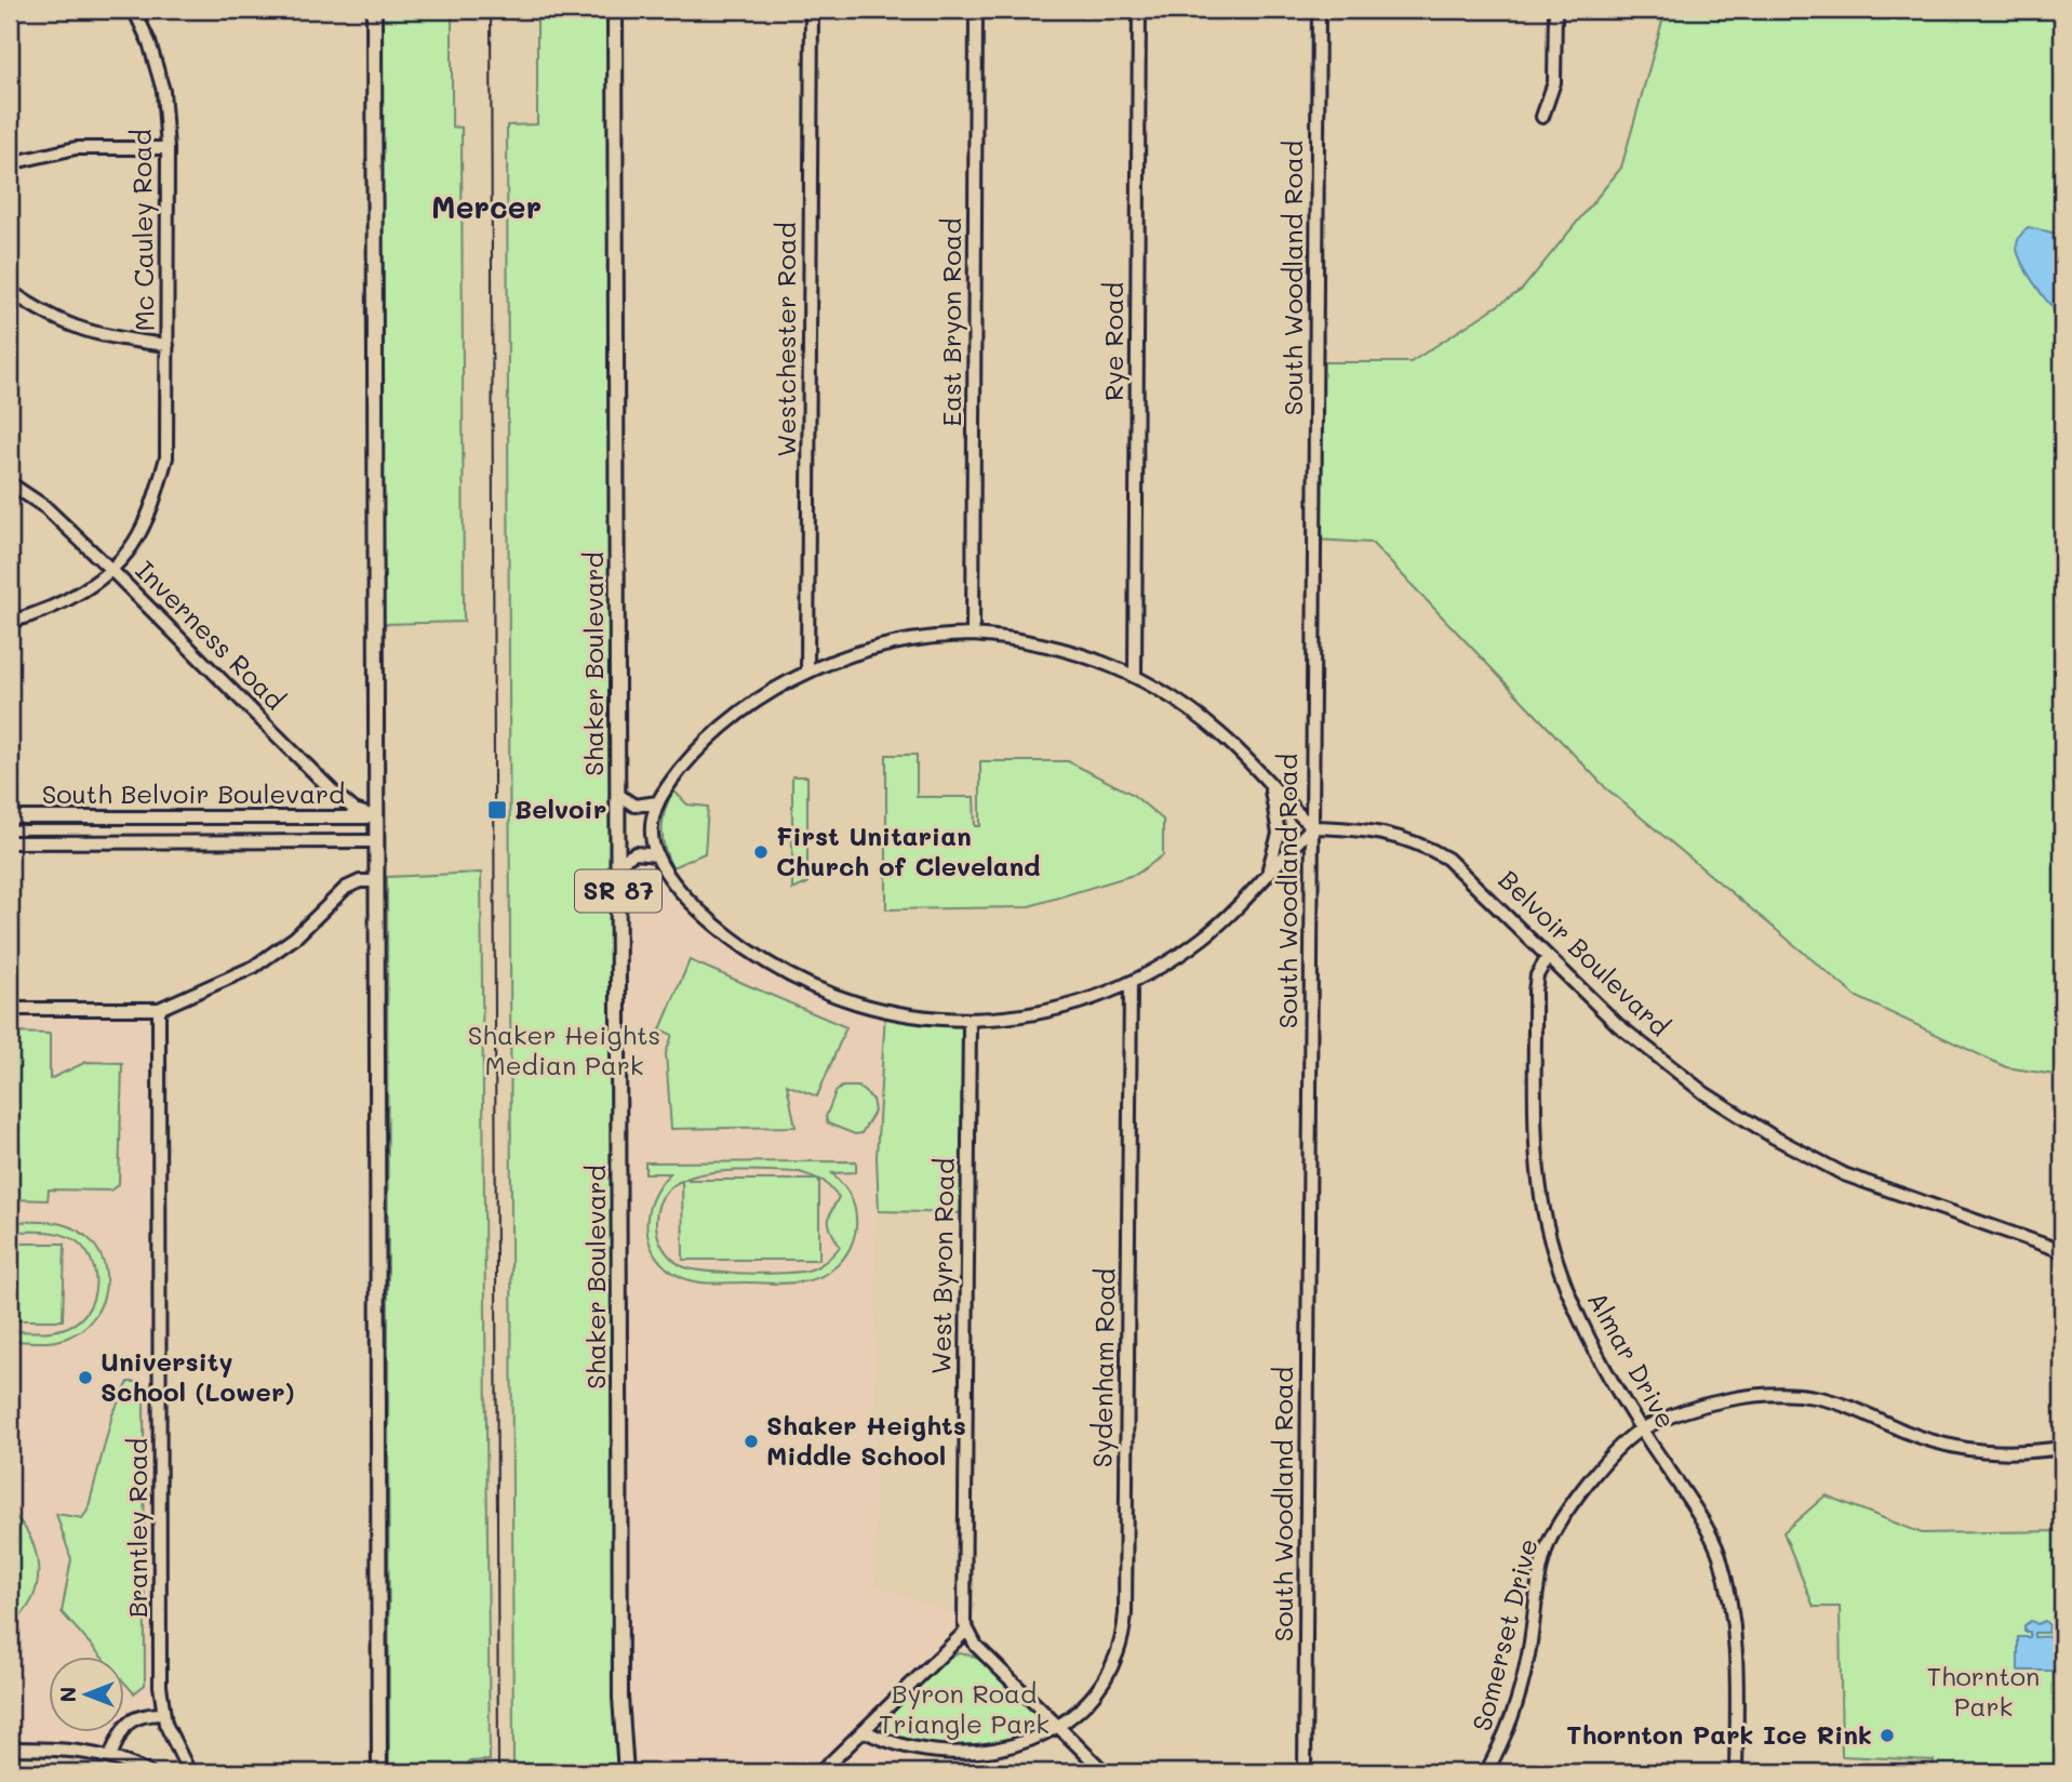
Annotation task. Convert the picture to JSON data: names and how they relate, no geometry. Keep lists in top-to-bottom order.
{
  "streets": {
    "main road": ["Shaker Boulevard", "SR 87"],
    "street": [
      "Mc Cauley Road",
      "South Woodland Road",
      "East Bryon Road",
      "Westchester Road",
      "Rye Road",
      "Inverness Road",
      "South Belvoir Boulevard",
      "Belvoir Boulevard",
      "West Byron Road",
      "Almar Drive",
      "Sydenham Road",
      "Brantley Road",
      "Somerset Drive"
    ]
  },
  "crossings": [
    ["Mc Cauley Road", "Inverness Road"],
    ["South Woodland Road", "Belvoir Boulevard"],
    ["Inverness Road", "South Belvoir Boulevard"],
    ["Belvoir Boulevard", "Almar Drive"],
    ["Almar Drive", "Somerset Drive"]
  ],
  "districts": ["Mercer"],
  "parks": ["Shaker Heights Median Park", "Thornton Park", "Byron Road Triangle Park"],
  "places": {
    "transit": ["Belvoir"],
    "other": [
      "First Unitarian Church of Cleveland",
      "University School (Lower)",
      "Shaker Heights Middle School",
      "Thornton Park Ice Rink"
    ]
  },
  "north": "left"
}
